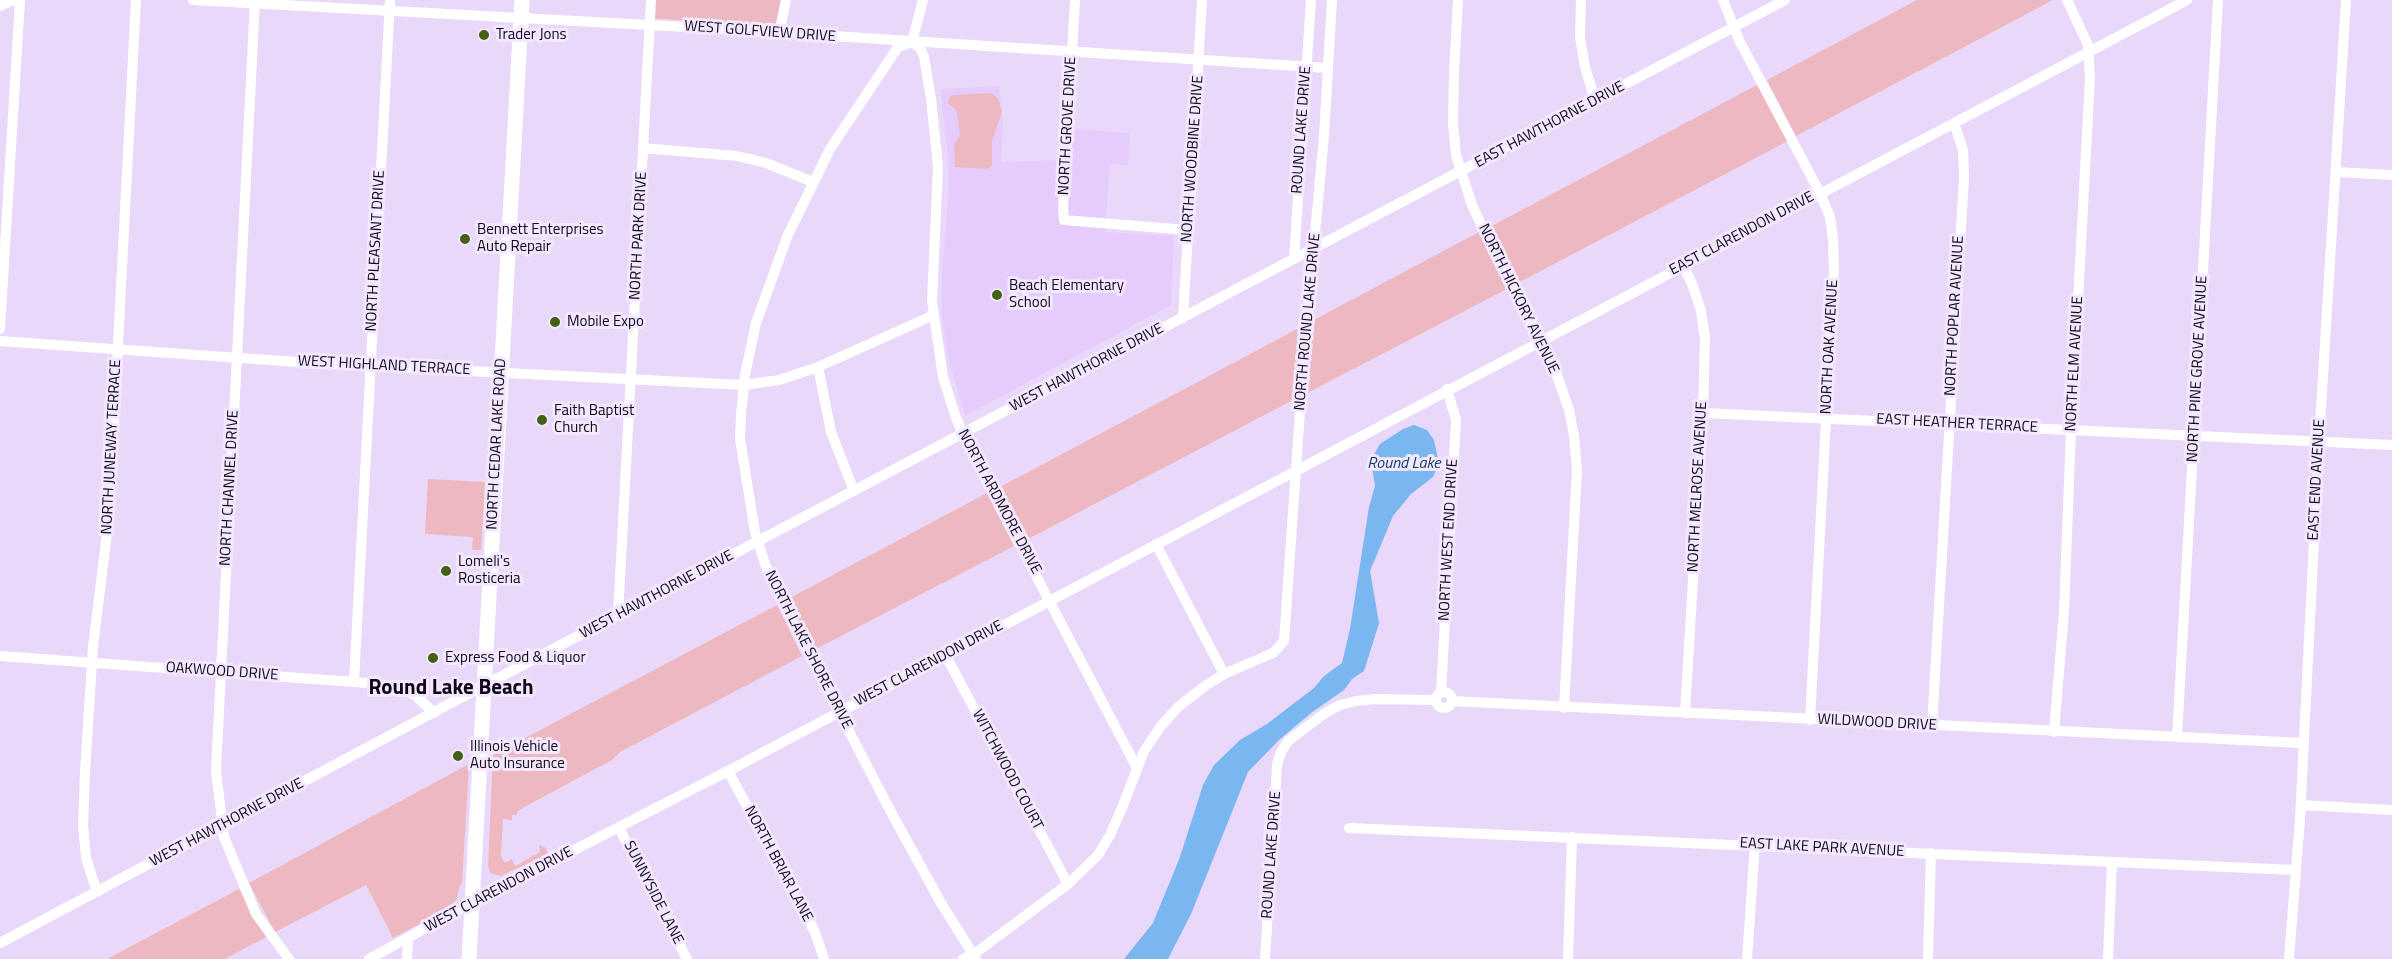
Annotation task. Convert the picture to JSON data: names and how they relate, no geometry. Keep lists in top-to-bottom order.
{
  "streets": {
    "main road": ["NORTH CEDAR LAKE ROAD"],
    "street": [
      "WEST GOLFVIEW DRIVE",
      "EAST HAWTHORNE DRIVE",
      "NORTH GROVE DRIVE",
      "ROUND LAKE DRIVE",
      "NORTH WOODBINE DRIVE",
      "EAST CLARENDON DRIVE",
      "NORTH PARK DRIVE",
      "NORTH PLEASANT DRIVE",
      "NORTH HICKORY AVENUE",
      "NORTH POPLAR AVENUE",
      "NORTH ROUND LAKE DRIVE",
      "NORTH OAK AVENUE",
      "NORTH ELM AVENUE",
      "WEST HIGHLAND TERRACE",
      "WEST HAWTHORNE DRIVE",
      "NORTH PINE GROVE AVENUE",
      "EAST HEATHER TERRACE",
      "NORTH JUNEWAY TERRACE",
      "EAST END AVENUE",
      "NORTH MELROSE AVENUE",
      "NORTH CHANNEL DRIVE",
      "NORTH ARDMORE DRIVE",
      "NORTH WEST END DRIVE",
      "NORTH LAKE SHORE DRIVE",
      "WEST CLARENDON DRIVE",
      "OAKWOOD DRIVE",
      "WILDWOOD DRIVE",
      "WITCHWOOD COURT",
      "EAST LAKE PARK AVENUE",
      "NORTH BRIAR LANE",
      "SUNNYSIDE LANE"
    ]
  },
  "crossings": [
    ["WEST GOLFVIEW DRIVE", "NORTH GROVE DRIVE"],
    ["WEST GOLFVIEW DRIVE", "ROUND LAKE DRIVE"],
    ["WEST GOLFVIEW DRIVE", "NORTH WOODBINE DRIVE"],
    ["WEST GOLFVIEW DRIVE", "NORTH PARK DRIVE"],
    ["WEST GOLFVIEW DRIVE", "NORTH PLEASANT DRIVE"],
    ["WEST GOLFVIEW DRIVE", "NORTH ROUND LAKE DRIVE"],
    ["WEST GOLFVIEW DRIVE", "NORTH CEDAR LAKE ROAD"],
    ["WEST GOLFVIEW DRIVE", "NORTH CHANNEL DRIVE"],
    ["WEST GOLFVIEW DRIVE", "NORTH ARDMORE DRIVE"],
    ["WEST GOLFVIEW DRIVE", "NORTH LAKE SHORE DRIVE"],
    ["EAST HAWTHORNE DRIVE", "NORTH HICKORY AVENUE"],
    ["EAST HAWTHORNE DRIVE", "NORTH ROUND LAKE DRIVE"],
    ["EAST HAWTHORNE DRIVE", "NORTH OAK AVENUE"],
    ["EAST HAWTHORNE DRIVE", "WEST HAWTHORNE DRIVE"],
    ["NORTH GROVE DRIVE", "NORTH WOODBINE DRIVE"],
    ["ROUND LAKE DRIVE", "WEST HAWTHORNE DRIVE"],
    ["ROUND LAKE DRIVE", "WILDWOOD DRIVE"],
    ["NORTH WOODBINE DRIVE", "WEST HAWTHORNE DRIVE"],
    ["EAST CLARENDON DRIVE", "NORTH HICKORY AVENUE"],
    ["EAST CLARENDON DRIVE", "NORTH POPLAR AVENUE"],
    ["EAST CLARENDON DRIVE", "NORTH ROUND LAKE DRIVE"],
    ["EAST CLARENDON DRIVE", "NORTH OAK AVENUE"],
    ["EAST CLARENDON DRIVE", "NORTH ELM AVENUE"],
    ["EAST CLARENDON DRIVE", "NORTH MELROSE AVENUE"],
    ["EAST CLARENDON DRIVE", "NORTH WEST END DRIVE"],
    ["EAST CLARENDON DRIVE", "WEST CLARENDON DRIVE"],
    ["NORTH PARK DRIVE", "WEST HIGHLAND TERRACE"],
    ["NORTH PARK DRIVE", "WEST HAWTHORNE DRIVE"],
    ["NORTH PLEASANT DRIVE", "WEST HIGHLAND TERRACE"],
    ["NORTH PLEASANT DRIVE", "OAKWOOD DRIVE"],
    ["NORTH HICKORY AVENUE", "WILDWOOD DRIVE"],
    ["NORTH POPLAR AVENUE", "EAST HEATHER TERRACE"],
    ["NORTH POPLAR AVENUE", "WILDWOOD DRIVE"],
    ["NORTH ROUND LAKE DRIVE", "WEST HAWTHORNE DRIVE"],
    ["NORTH ROUND LAKE DRIVE", "WEST CLARENDON DRIVE"],
    ["NORTH OAK AVENUE", "EAST HEATHER TERRACE"],
    ["NORTH OAK AVENUE", "WILDWOOD DRIVE"],
    ["NORTH ELM AVENUE", "EAST HEATHER TERRACE"],
    ["NORTH ELM AVENUE", "WILDWOOD DRIVE"],
    ["WEST HIGHLAND TERRACE", "NORTH CEDAR LAKE ROAD"],
    ["WEST HIGHLAND TERRACE", "NORTH JUNEWAY TERRACE"],
    ["WEST HIGHLAND TERRACE", "NORTH CHANNEL DRIVE"],
    ["WEST HIGHLAND TERRACE", "NORTH ARDMORE DRIVE"],
    ["WEST HIGHLAND TERRACE", "NORTH LAKE SHORE DRIVE"],
    ["WEST HAWTHORNE DRIVE", "NORTH CEDAR LAKE ROAD"],
    ["WEST HAWTHORNE DRIVE", "NORTH JUNEWAY TERRACE"],
    ["WEST HAWTHORNE DRIVE", "NORTH CHANNEL DRIVE"],
    ["WEST HAWTHORNE DRIVE", "NORTH ARDMORE DRIVE"],
    ["WEST HAWTHORNE DRIVE", "NORTH LAKE SHORE DRIVE"],
    ["WEST HAWTHORNE DRIVE", "OAKWOOD DRIVE"],
    ["NORTH PINE GROVE AVENUE", "EAST HEATHER TERRACE"],
    ["NORTH PINE GROVE AVENUE", "WILDWOOD DRIVE"],
    ["EAST HEATHER TERRACE", "EAST END AVENUE"],
    ["EAST HEATHER TERRACE", "NORTH MELROSE AVENUE"],
    ["NORTH CEDAR LAKE ROAD", "WEST CLARENDON DRIVE"],
    ["NORTH JUNEWAY TERRACE", "OAKWOOD DRIVE"],
    ["EAST END AVENUE", "WILDWOOD DRIVE"],
    ["EAST END AVENUE", "EAST LAKE PARK AVENUE"],
    ["NORTH MELROSE AVENUE", "WILDWOOD DRIVE"],
    ["NORTH CHANNEL DRIVE", "OAKWOOD DRIVE"],
    ["NORTH ARDMORE DRIVE", "NORTH LAKE SHORE DRIVE"],
    ["NORTH ARDMORE DRIVE", "WEST CLARENDON DRIVE"],
    ["NORTH WEST END DRIVE", "WILDWOOD DRIVE"],
    ["NORTH LAKE SHORE DRIVE", "WEST CLARENDON DRIVE"],
    ["WEST CLARENDON DRIVE", "WITCHWOOD COURT"],
    ["WEST CLARENDON DRIVE", "NORTH BRIAR LANE"],
    ["WEST CLARENDON DRIVE", "SUNNYSIDE LANE"]
  ],
  "districts": ["Round Lake Beach"],
  "water": ["Round Lake"],
  "places": [
    "Trader Jons",
    "Bennett Enterprises Auto Repair",
    "Beach Elementary School",
    "Mobile Expo",
    "Faith Baptist Church",
    "Lomeli's Rosticeria",
    "Express Food & Liquor",
    "Illinois Vehicle Auto Insurance"
  ]
}
